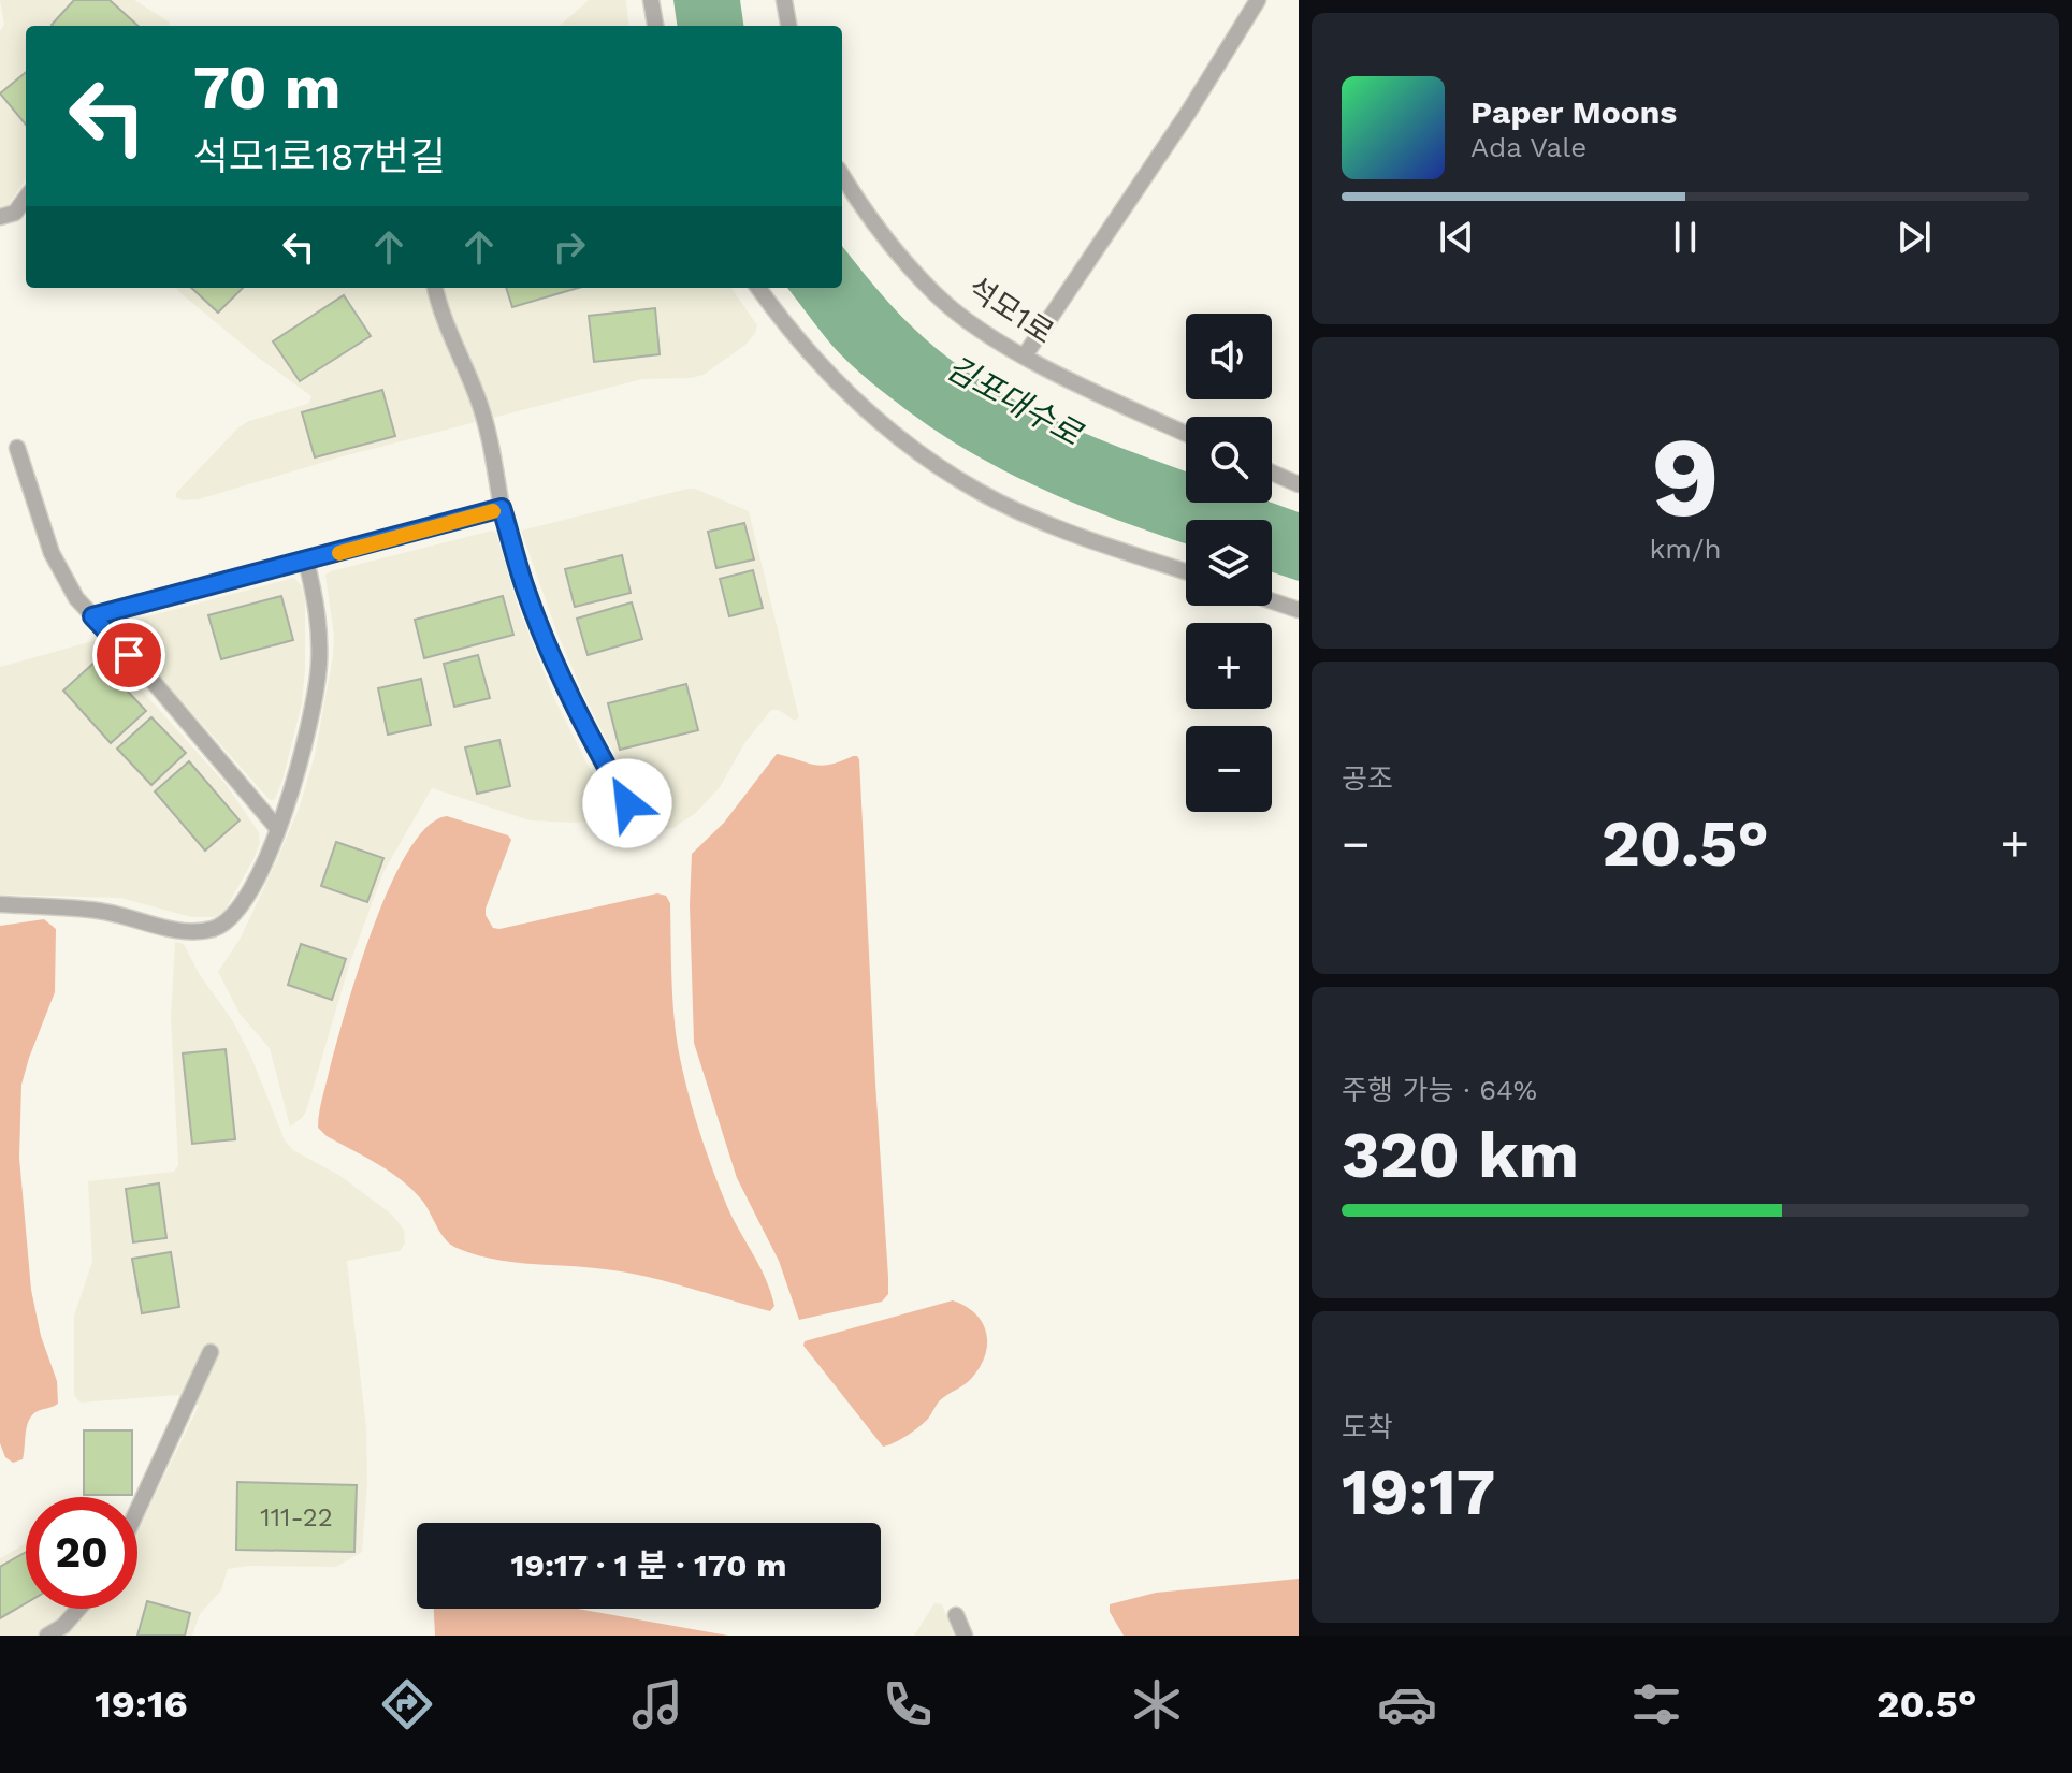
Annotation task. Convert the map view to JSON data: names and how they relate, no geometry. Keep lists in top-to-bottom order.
{
  "streets": {
    "lane": ["석모1로"]
  },
  "water": ["김포대수로"],
  "house_numbers": ["111-22"],
  "page": {
    "turn": ["70 m", "석모1로187번길"],
    "song": ["Paper Moons", "Ada Vale"],
    "map_buttons": ["+", "−"],
    "tile": [
      ["9", "km/h"],
      "공조",
      ["주행 가능 · 64%", "320 km"],
      ["도착", "19:17"]
    ],
    "heat": ["−", "20.5°", "+"],
    "limit": "20",
    "trip": "19:17 · 1 분 · 170 m",
    "tabs": ["19:16", "20.5°"]
  }
}
